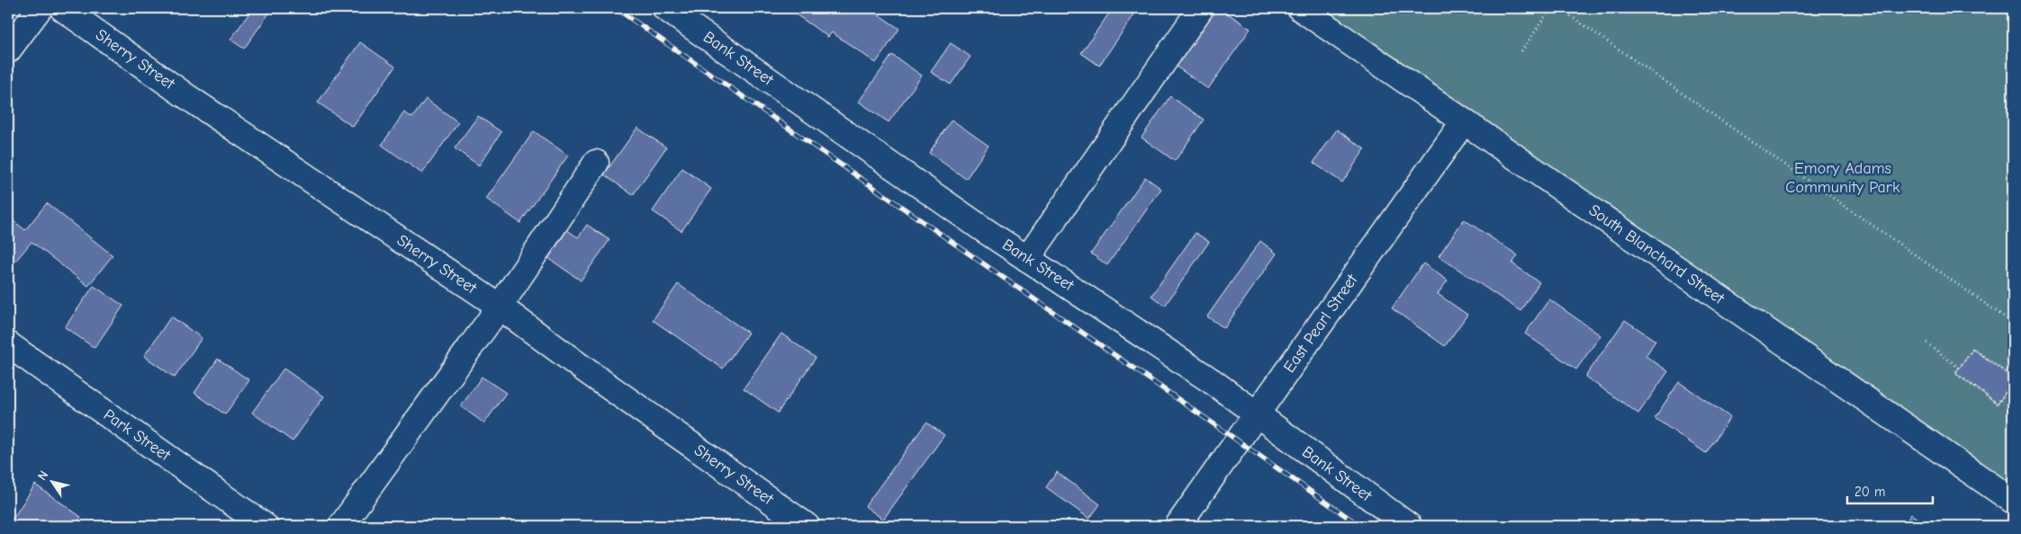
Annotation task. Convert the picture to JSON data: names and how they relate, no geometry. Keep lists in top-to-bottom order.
{
  "streets": {
    "street": [
      "Bank Street",
      "Sherry Street",
      "South Blanchard Street",
      "East Pearl Street",
      "Park Street"
    ]
  },
  "crossings": [
    ["Bank Street", "East Pearl Street"],
    ["South Blanchard Street", "East Pearl Street"]
  ],
  "parks": ["Emory Adams Community Park"],
  "scale_bar": "20 m",
  "north": "top left"
}
